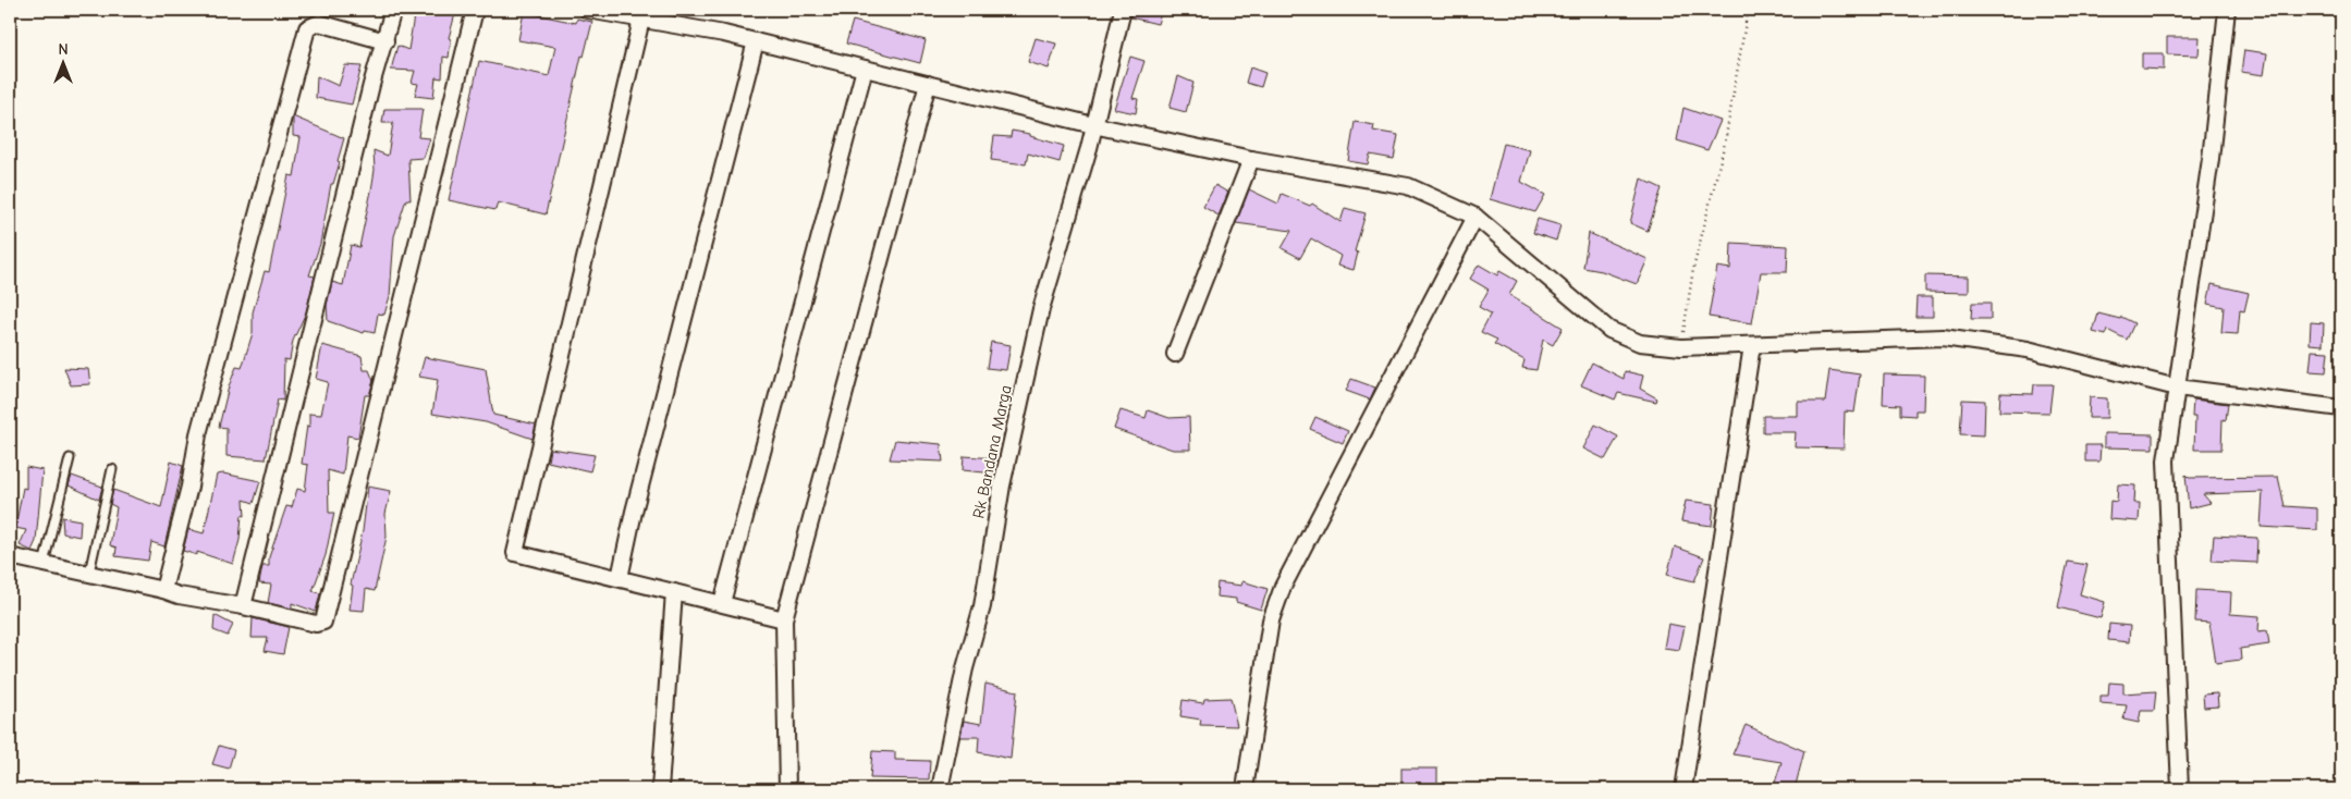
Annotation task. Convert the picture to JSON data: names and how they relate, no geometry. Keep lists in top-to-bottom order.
{
  "streets": {
    "street": ["Rk Bandana Marga"]
  },
  "north": "top"
}
